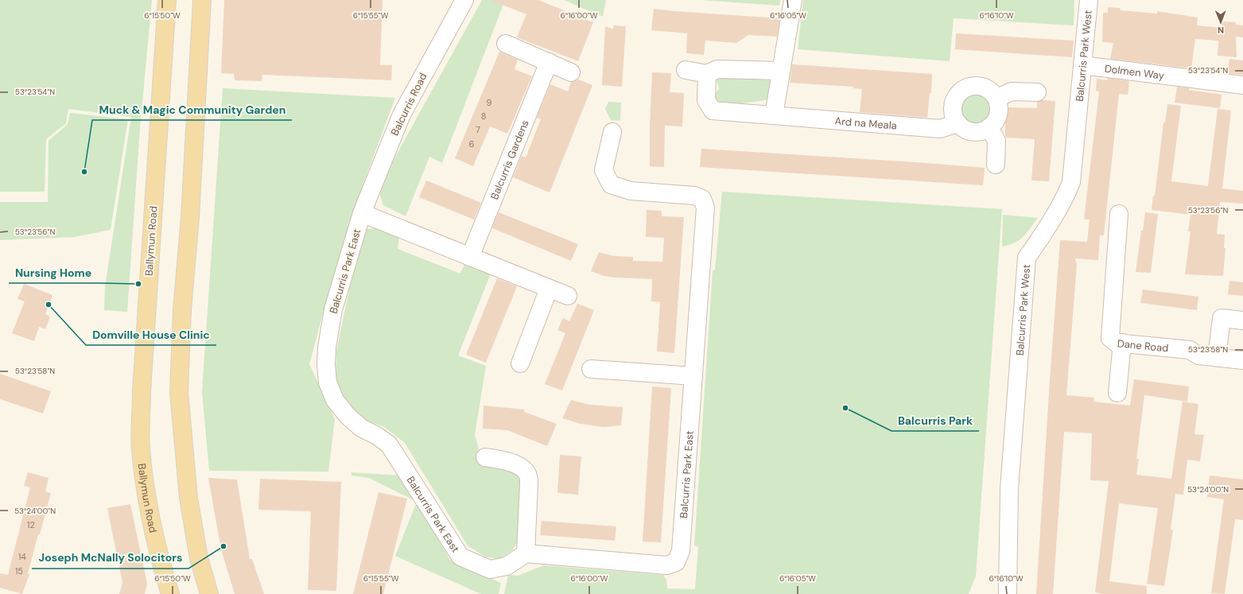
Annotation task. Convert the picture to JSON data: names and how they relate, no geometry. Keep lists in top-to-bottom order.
{
  "streets": {
    "main road": ["Ballymun Road"],
    "street": [
      "Balcurris Park West",
      "Dolmen Way",
      "Balcurris Road",
      "Ard na Meala",
      "Balcurris Gardens",
      "Balcurris Park East",
      "Dane Road"
    ]
  },
  "crossings": [
    ["Balcurris Park West", "Dolmen Way"],
    ["Balcurris Road", "Balcurris Park East"]
  ],
  "places": [
    "Muck & Magic Community Garden",
    "Nursing Home",
    "Domville House Clinic",
    "Balcurris Park",
    "Joseph McNally Solocitors"
  ],
  "house_numbers": [
    "9",
    "8",
    "7",
    "6",
    "12",
    "14",
    "15"
  ],
  "north": "bottom",
  "coordinates": [
    "6°15'50\"W",
    "6°15'55\"W",
    "6°16'00\"W",
    "6°16'05\"W",
    "6°16'10\"W",
    "53°23'54\"N",
    "53°23'56\"N",
    "53°23'58\"N",
    "53°24'00\"N"
  ]
}
